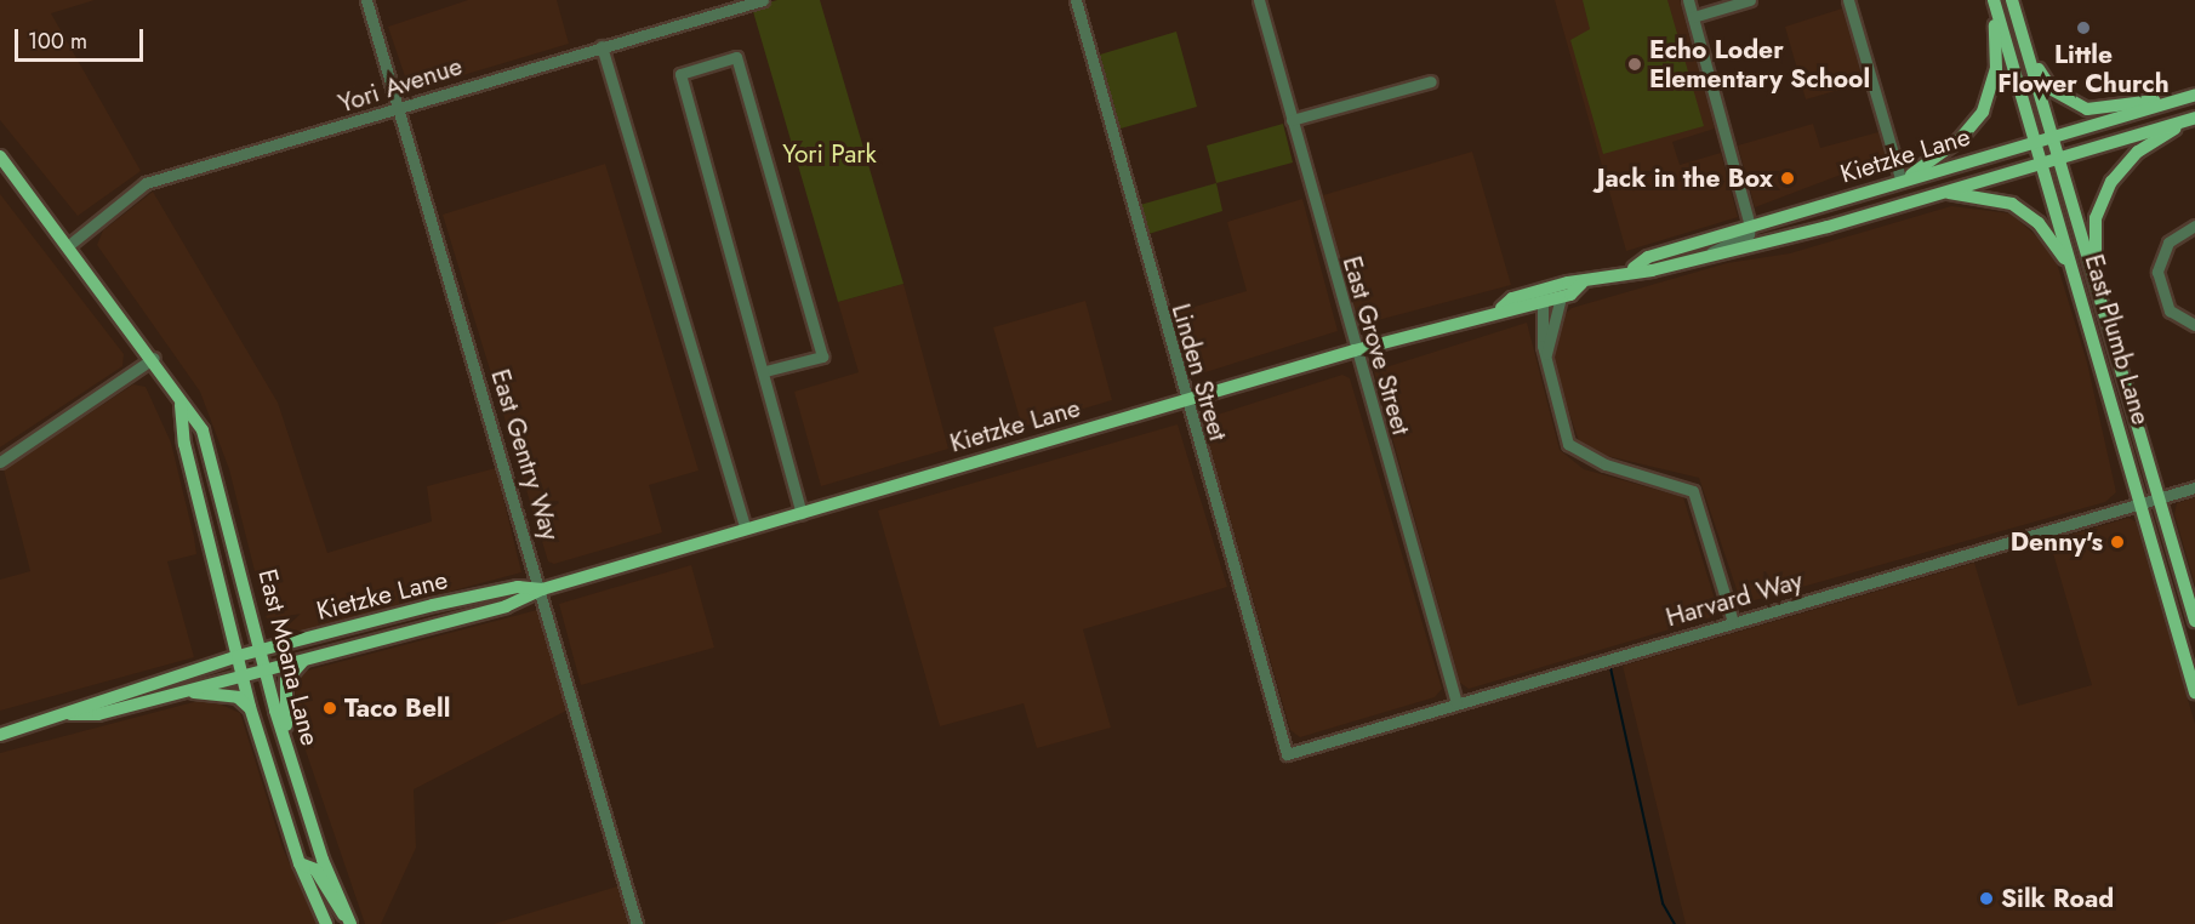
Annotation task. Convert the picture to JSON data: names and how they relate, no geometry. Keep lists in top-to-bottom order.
{
  "streets": {
    "main road": ["Kietzke Lane", "East Plumb Lane", "East Moana Lane"],
    "street": [
      "Yori Avenue",
      "East Grove Street",
      "Linden Street",
      "East Gentry Way",
      "Harvard Way"
    ]
  },
  "crossings": [
    ["Yori Avenue", "East Gentry Way"],
    ["Yori Avenue", "East Moana Lane"],
    ["Kietzke Lane", "East Plumb Lane"],
    ["Kietzke Lane", "East Grove Street"],
    ["Kietzke Lane", "Linden Street"],
    ["Kietzke Lane", "East Gentry Way"],
    ["Kietzke Lane", "East Moana Lane"],
    ["East Plumb Lane", "Harvard Way"],
    ["East Grove Street", "Harvard Way"],
    ["Linden Street", "Harvard Way"]
  ],
  "parks": ["Yori Park"],
  "places": [
    "Little Flower Church",
    "Echo Loder Elementary School",
    "Jack in the Box",
    "Denny's",
    "Taco Bell",
    "Silk Road"
  ],
  "scale_bar": "100 m"
}
